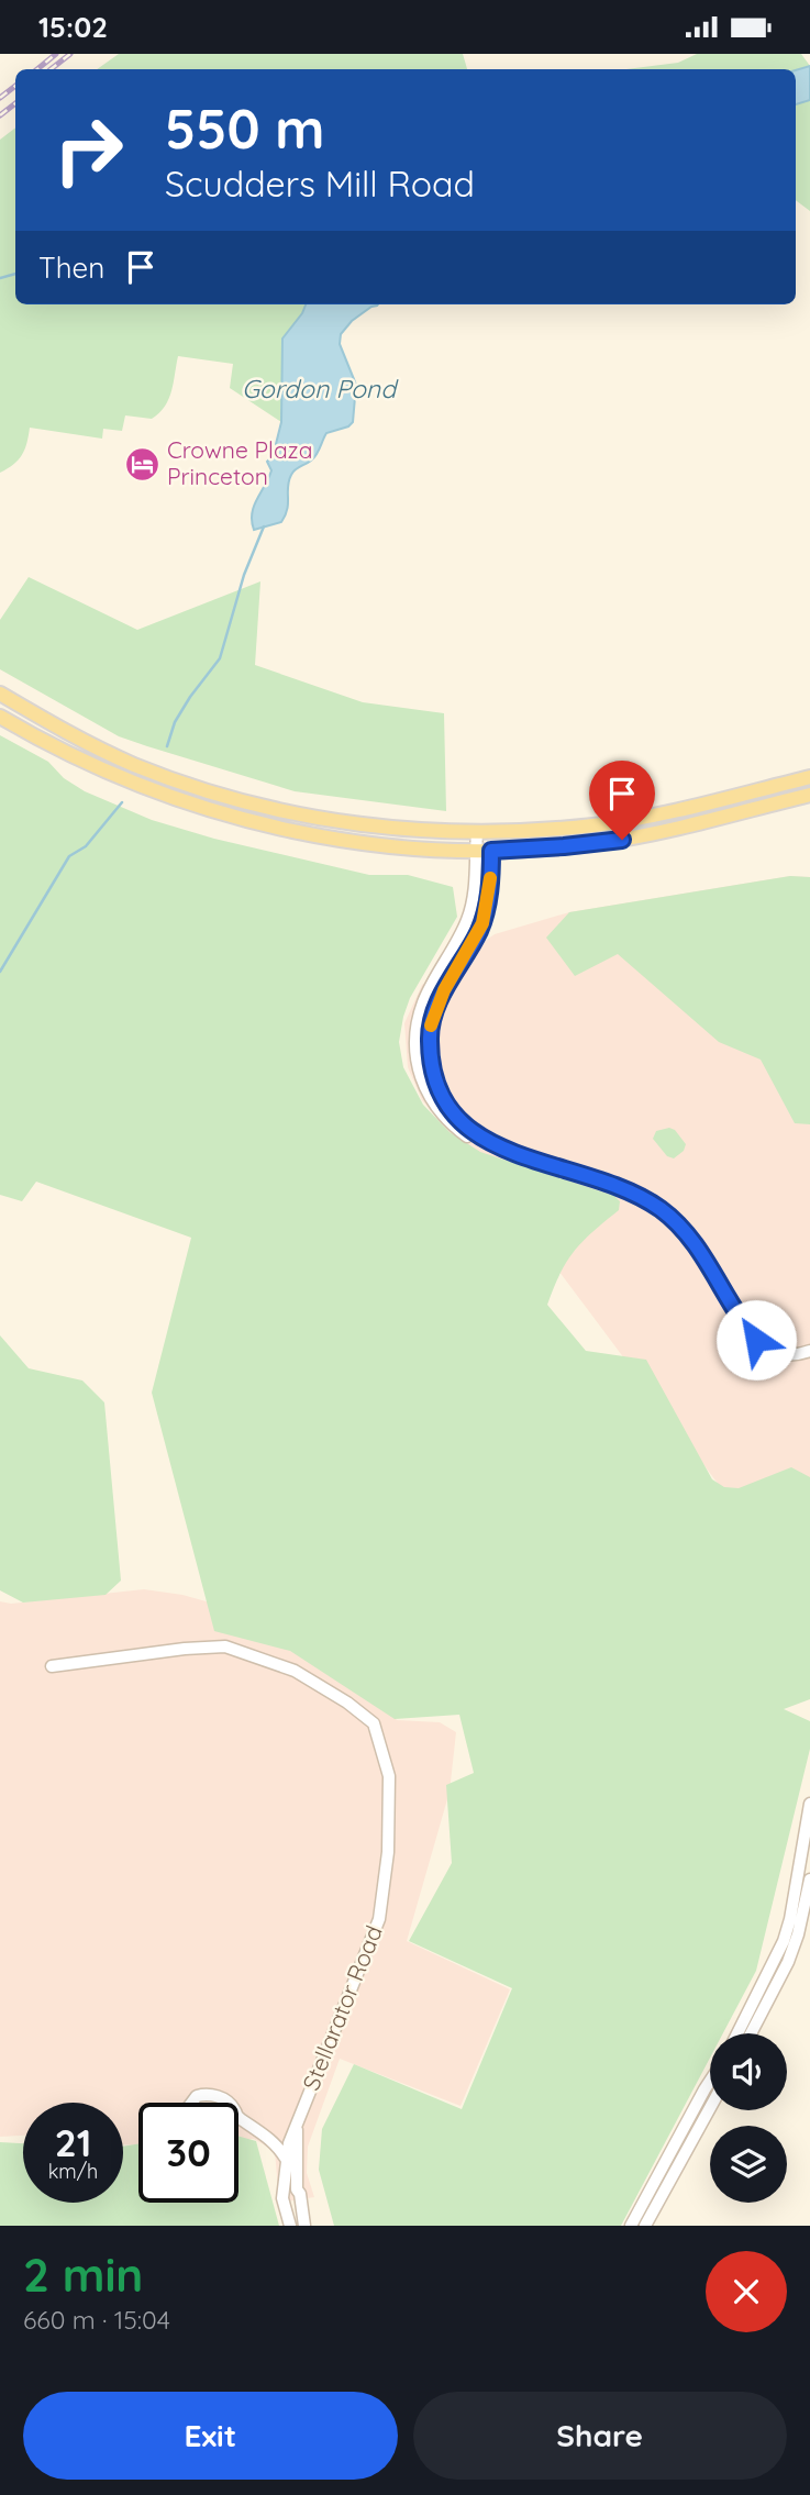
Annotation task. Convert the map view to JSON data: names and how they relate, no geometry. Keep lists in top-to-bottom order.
{
  "streets": {
    "street": ["Stellarator Road"]
  },
  "water": ["Gordon Pond"],
  "places": {
    "hotel": ["Crowne Plaza Princeton"]
  },
  "page": {
    "status": "15:02",
    "turn": ["550 m", "Scudders Mill Road"],
    "then": "Then",
    "speed": "21 km/h",
    "limit": "30",
    "heading": ["2 min", "660 m · 15:04"],
    "buttons": ["Exit", "Share"]
  }
}
